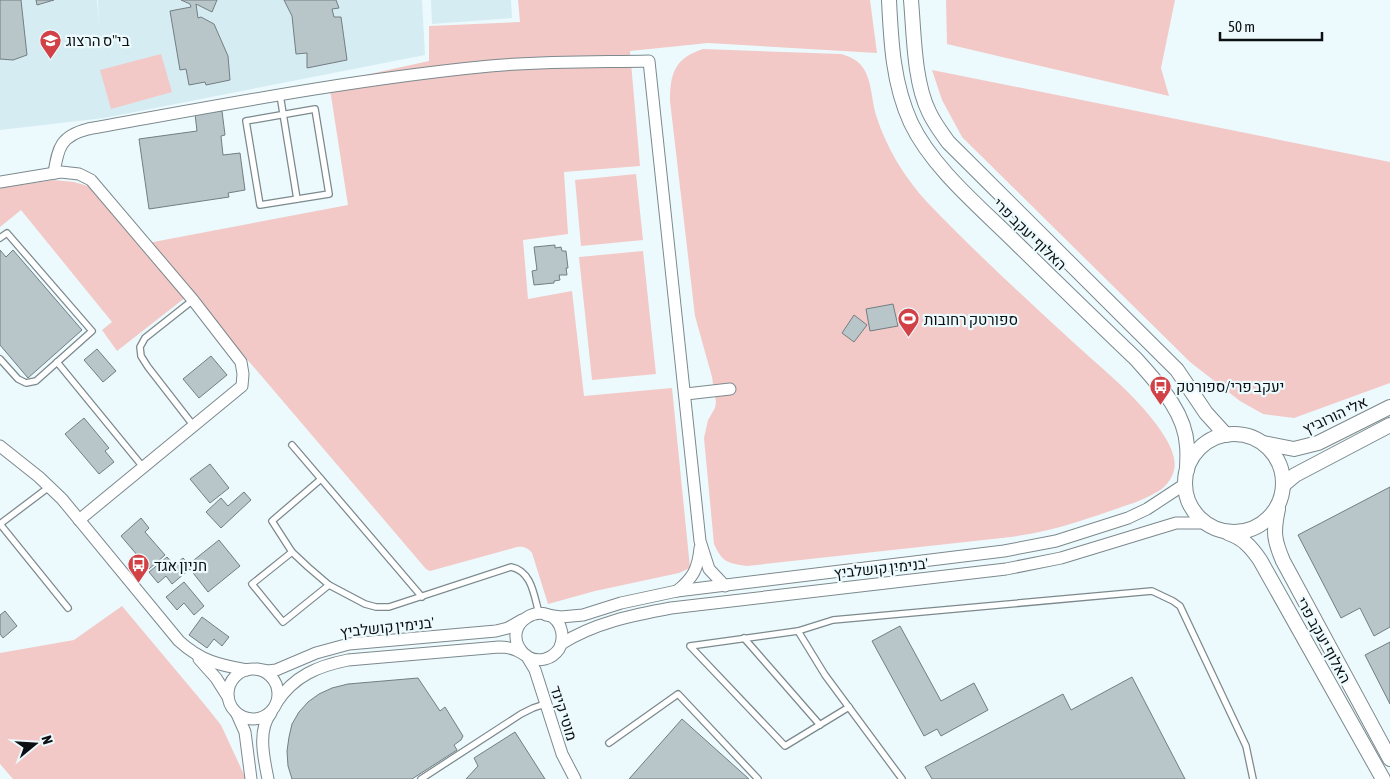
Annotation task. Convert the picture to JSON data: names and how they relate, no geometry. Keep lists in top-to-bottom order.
{
  "streets": {
    "street": [
      "האלוף יעקב פרי",
      "אלי הורוביץ",
      "בנימין קושלביץ'",
      "מוטי קינד"
    ]
  },
  "crossings": [
    ["האלוף יעקב פרי", "אלי הורוביץ"],
    ["האלוף יעקב פרי", "בנימין קושלביץ'"],
    ["אלי הורוביץ", "בנימין קושלביץ'"],
    ["בנימין קושלביץ'", "מוטי קינד"]
  ],
  "places": {
    "school or university": ["בי\"ס הרצוג"],
    "sports": ["ספורטק רחובות"],
    "bus stop": ["יעקב פרי/ספורטק", "חניון אגד"]
  },
  "scale_bar": "50 m",
  "north": "right"
}
